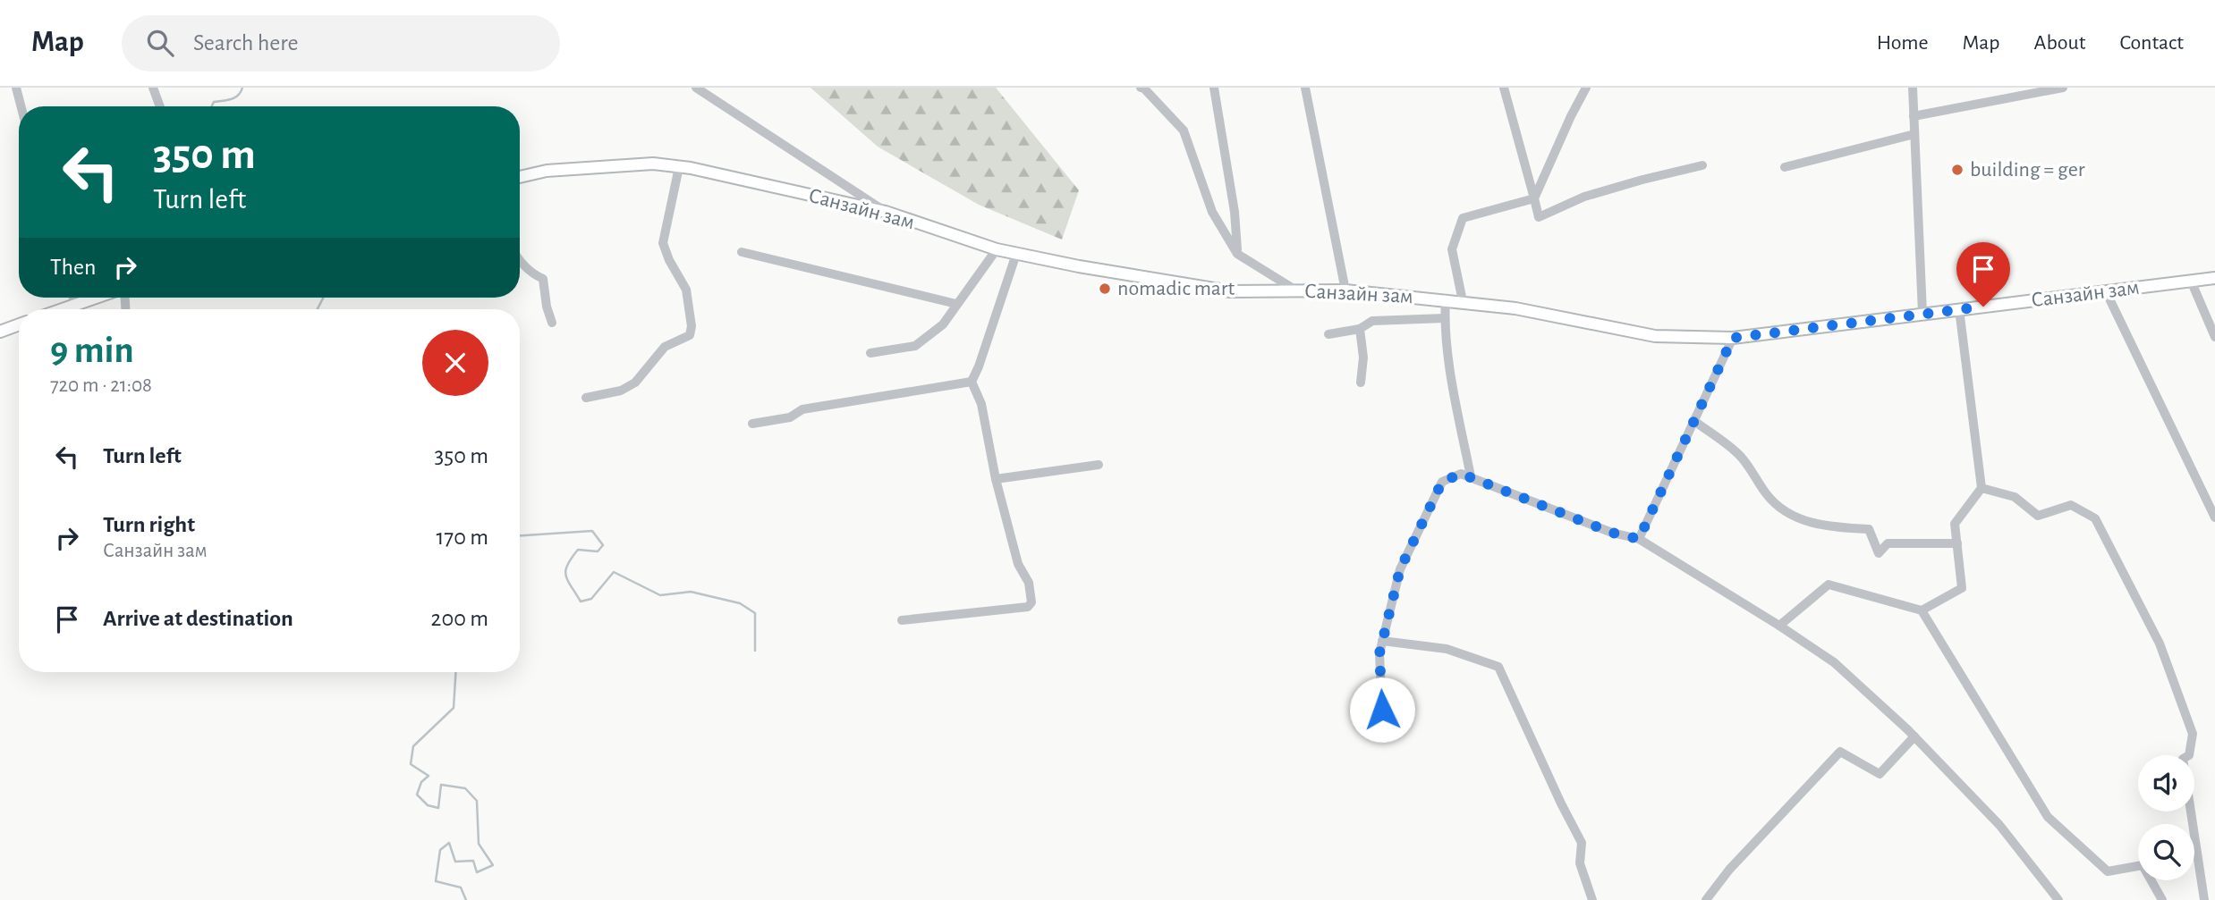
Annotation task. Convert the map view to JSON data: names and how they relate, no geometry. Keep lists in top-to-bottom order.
{
  "streets": {
    "main road": ["Санзайн зам"]
  },
  "places": ["building = ger", "nomadic mart"],
  "page": {
    "header": "Map",
    "search": "Search here",
    "nav": [
      "Home",
      "Map",
      "About",
      "Contact"
    ],
    "turn": ["350 m", "Turn left"],
    "then": "Then",
    "heading": ["9 min", "720 m · 21:08"],
    "list": [
      {
        "name": "Turn left",
        "value": "350 m"
      },
      {
        "name": "Turn right",
        "note": "Санзайн зам",
        "value": "170 m"
      },
      {
        "name": "Arrive at destination",
        "value": "200 m"
      }
    ]
  }
}
